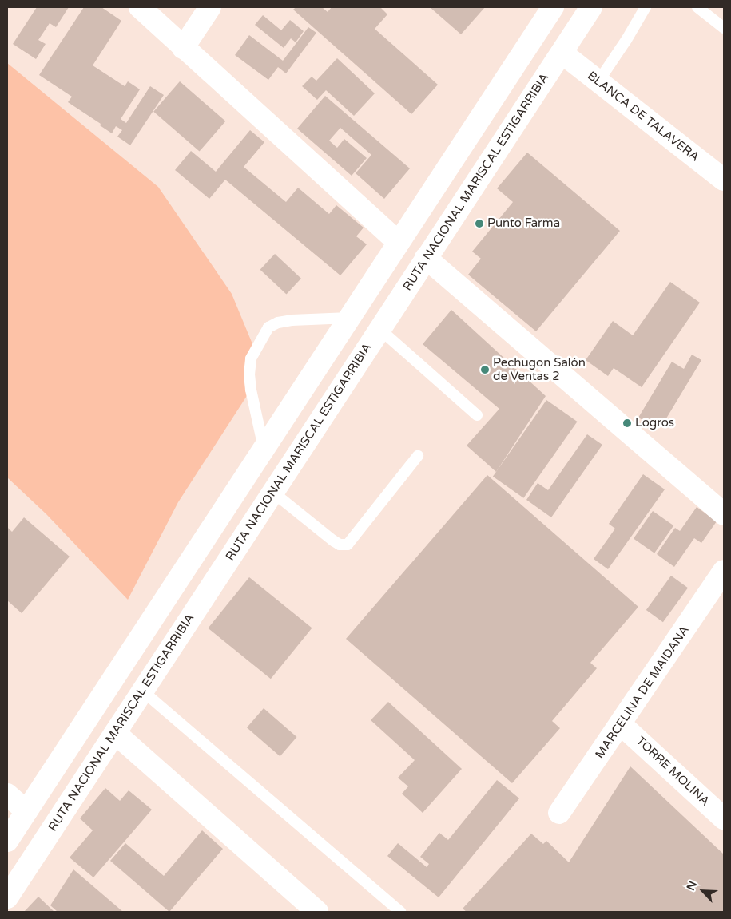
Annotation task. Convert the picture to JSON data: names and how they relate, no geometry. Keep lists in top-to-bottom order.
{
  "streets": {
    "main road": [
      "BLANCA DE TALAVERA",
      "RUTA NACIONAL MARISCAL ESTIGARRIBIA",
      "MARCELINA DE MAIDANA",
      "TORRE MOLINA"
    ]
  },
  "crossings": [
    ["BLANCA DE TALAVERA", "RUTA NACIONAL MARISCAL ESTIGARRIBIA"],
    ["MARCELINA DE MAIDANA", "TORRE MOLINA"]
  ],
  "places": ["Punto Farma", "Pechugon Salón de Ventas 2", "Logros"],
  "north": "top left"
}
